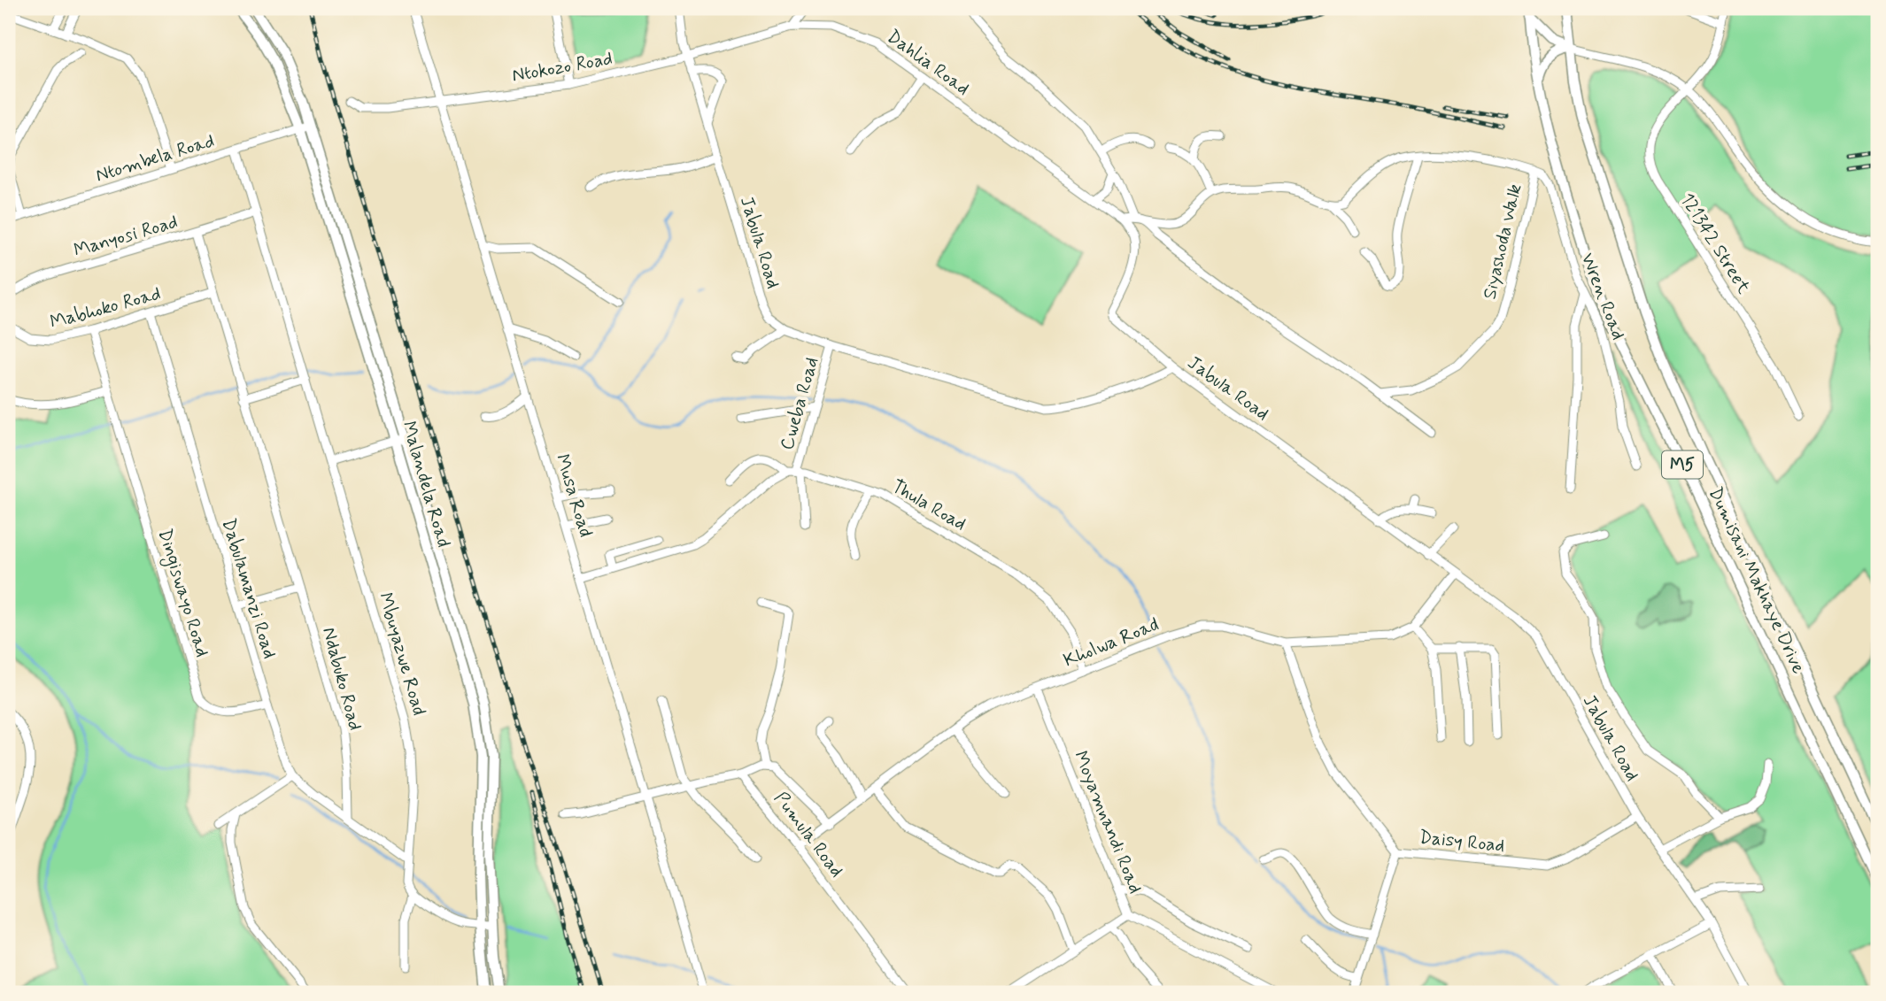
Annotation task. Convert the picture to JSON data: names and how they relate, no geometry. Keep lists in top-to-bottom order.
{
  "streets": {
    "main road": ["M5", "Malandela Road", "Dumisani Makhaye Drive"],
    "street": [
      "Dahlia Road",
      "Ntokozo Road",
      "Ntombela Road",
      "Manyosi Road",
      "Siyashoda Walk",
      "Jabula Road",
      "121342 Street",
      "Wren Road",
      "Mabhoko Road",
      "Cweba Road",
      "Musa Road",
      "Thula Road",
      "Dabulamanzi Road",
      "Dingiswayo Road",
      "Kholwa Road",
      "Mbuyazwe Road",
      "Ndabuko Road",
      "Moyamnandi Road",
      "Pumula Road",
      "Daisy Road"
    ]
  },
  "crossings": [
    ["Dahlia Road", "Ntokozo Road"],
    ["Dahlia Road", "Jabula Road"],
    ["Ntokozo Road", "Jabula Road"],
    ["Ntokozo Road", "Musa Road"],
    ["Ntombela Road", "Malandela Road"],
    ["Ntombela Road", "Mbuyazwe Road"],
    ["Manyosi Road", "Mbuyazwe Road"],
    ["Manyosi Road", "Ndabuko Road"],
    ["Siyashoda Walk", "Wren Road"],
    ["Jabula Road", "Cweba Road"],
    ["Jabula Road", "Daisy Road"],
    ["Mabhoko Road", "Dabulamanzi Road"],
    ["Mabhoko Road", "Dingiswayo Road"],
    ["Mabhoko Road", "Ndabuko Road"],
    ["Cweba Road", "Thula Road"],
    ["Musa Road", "Thula Road"],
    ["Thula Road", "Kholwa Road"],
    ["Dabulamanzi Road", "Dingiswayo Road"],
    ["Dabulamanzi Road", "Mbuyazwe Road"],
    ["Dabulamanzi Road", "Ndabuko Road"],
    ["Kholwa Road", "Moyamnandi Road"],
    ["Kholwa Road", "Pumula Road"],
    ["Kholwa Road", "Daisy Road"]
  ]
}
